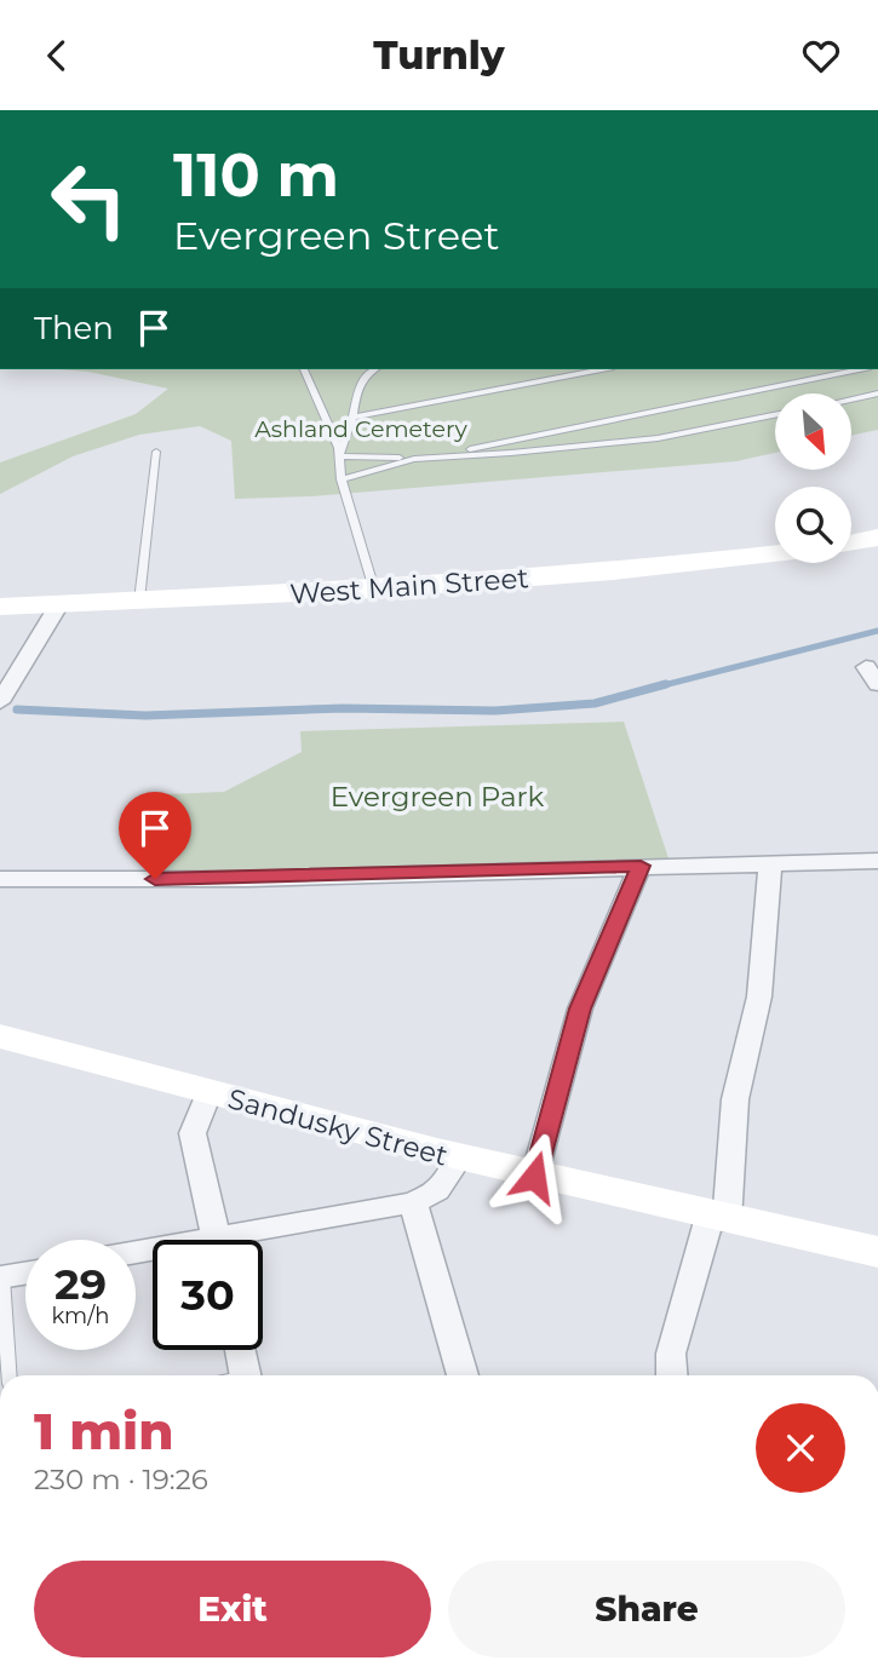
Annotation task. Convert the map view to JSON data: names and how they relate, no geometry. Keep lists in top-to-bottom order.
{
  "streets": {
    "street": ["West Main Street", "Sandusky Street"]
  },
  "parks": ["Ashland Cemetery", "Evergreen Park"],
  "north": "bottom right",
  "page": {
    "header": "Turnly",
    "turn": ["110 m", "Evergreen Street"],
    "then": "Then",
    "speed": "29 km/h",
    "limit": "30",
    "heading": ["1 min", "230 m · 19:26"],
    "buttons": ["Exit", "Share"]
  }
}
